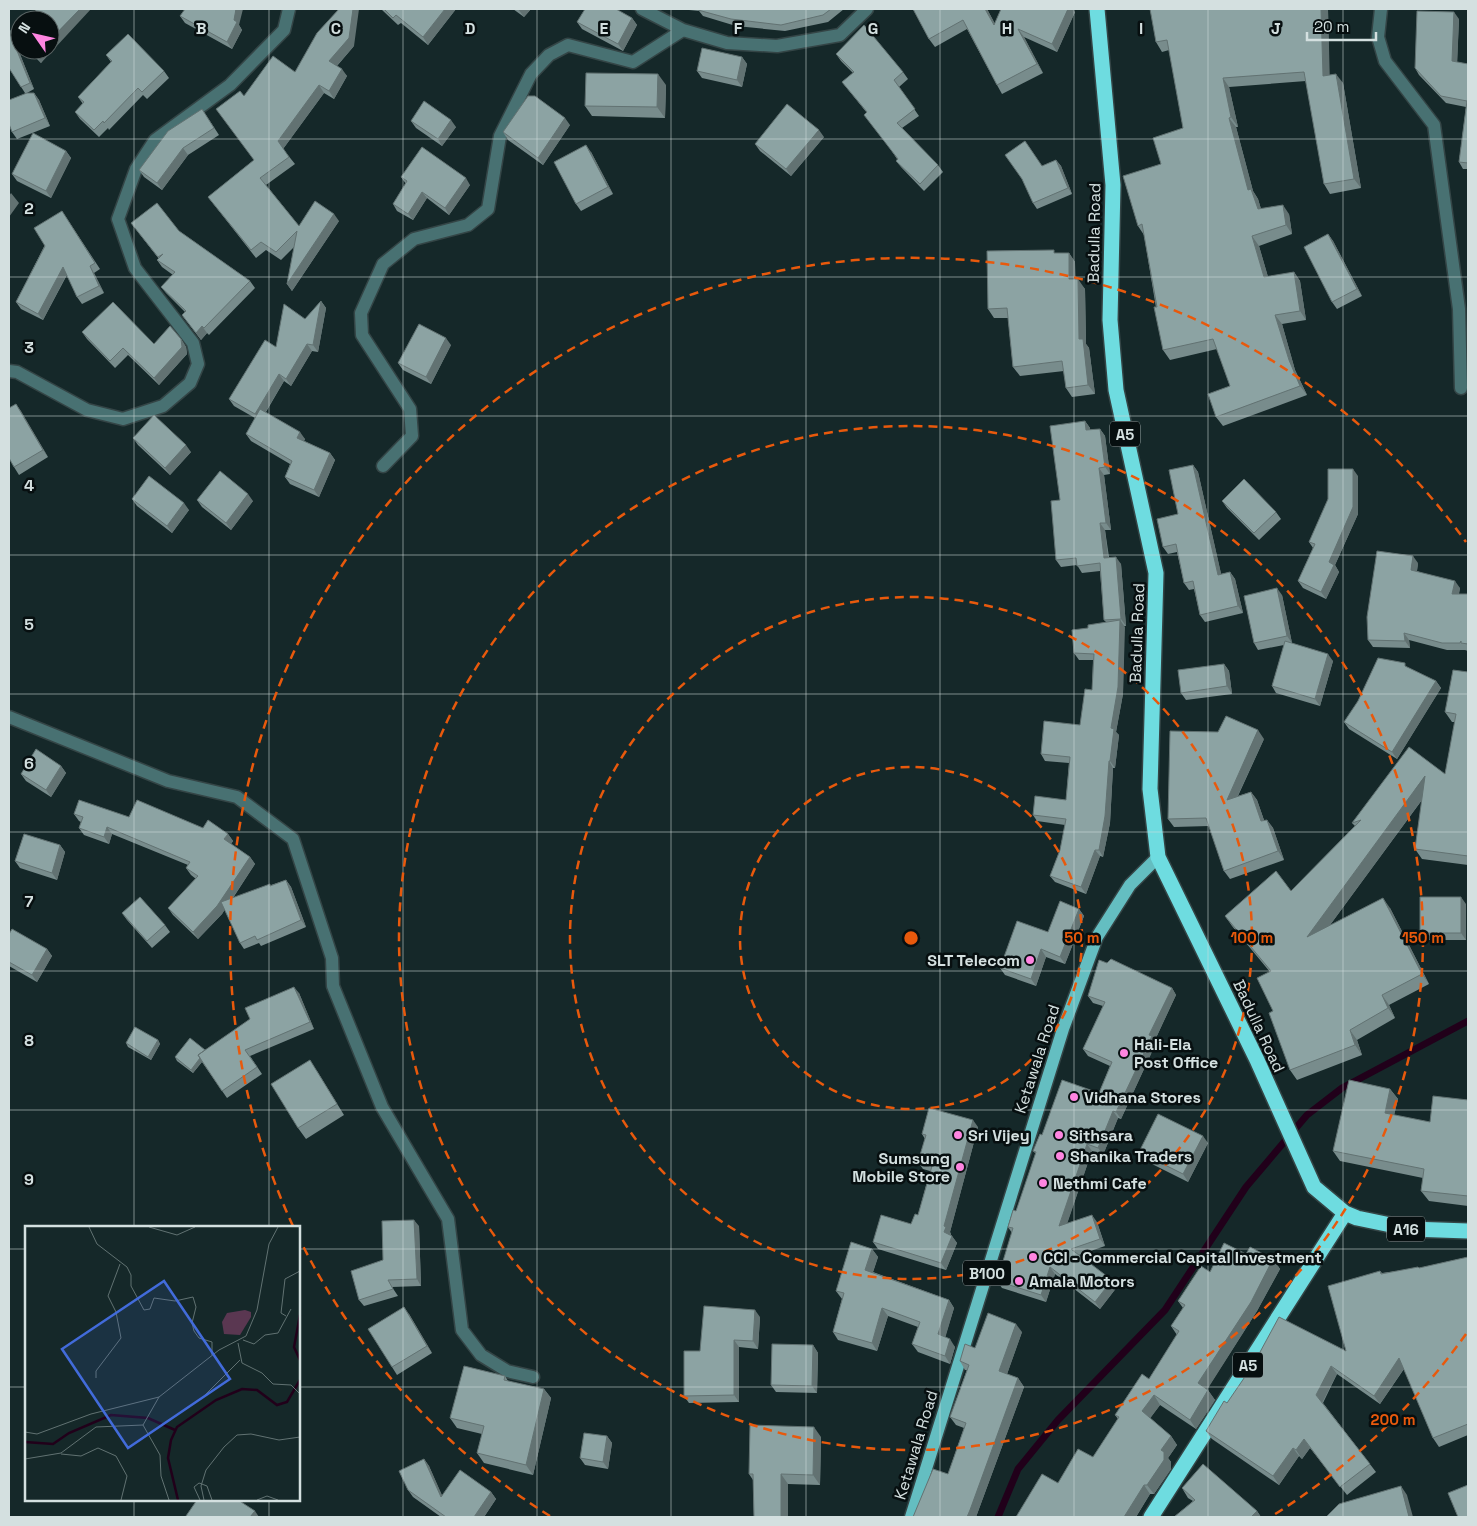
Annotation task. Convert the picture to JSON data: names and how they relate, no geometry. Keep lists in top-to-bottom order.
{
  "streets": {
    "highway": ["Badulla Road", "A5", "A16"],
    "main road": ["Ketawala Road", "B100"]
  },
  "crossings": [
    ["Badulla Road", "A5"],
    ["Badulla Road", "Ketawala Road"],
    ["Badulla Road", "A16"],
    ["A5", "A16"]
  ],
  "places": [
    "SLT Telecom",
    "Hali-Ela Post Office",
    "Vidhana Stores",
    "Sri Vijey",
    "Sithsara",
    "Shanika Traders",
    "Sumsung Mobile Store",
    "Nethmi Cafe",
    "CCI - Commercial Capital Investment",
    "Amala Motors"
  ],
  "scale_bar": "20 m",
  "north": "top left",
  "grid": {
    "columns": [
      "B",
      "C",
      "D",
      "E",
      "F",
      "G",
      "H",
      "I",
      "J"
    ],
    "rows": [
      "2",
      "3",
      "4",
      "5",
      "6",
      "7",
      "8",
      "9"
    ]
  },
  "rings": [
    "50 m",
    "100 m",
    "150 m",
    "200 m"
  ]
}
